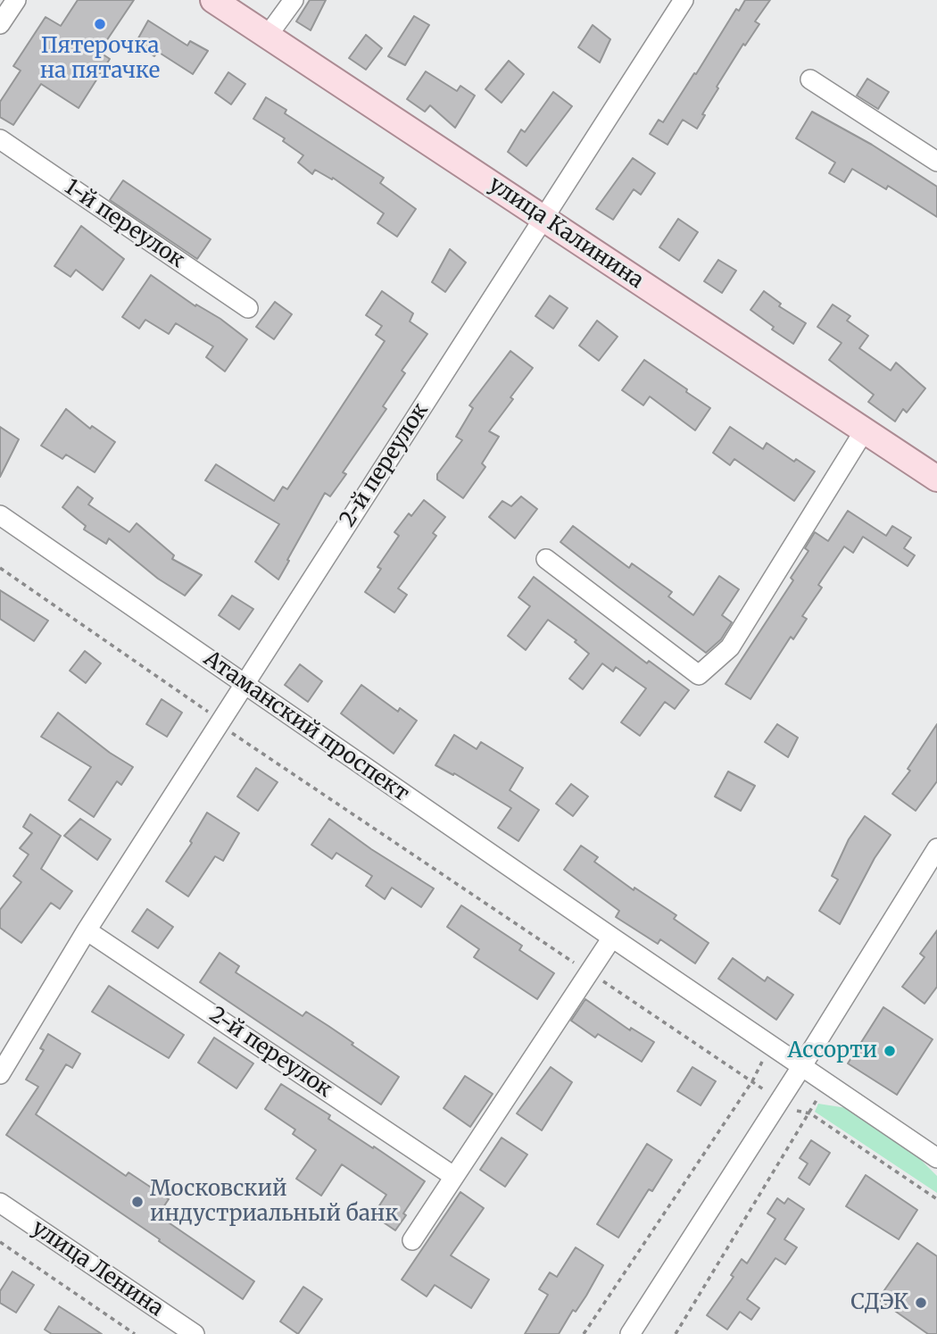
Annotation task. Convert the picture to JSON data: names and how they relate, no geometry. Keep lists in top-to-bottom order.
{
  "streets": {
    "main road": ["улица Калинина"],
    "street": [
      "1-й переулок",
      "2-й переулок",
      "Атаманский проспект",
      "улица Ленина"
    ]
  },
  "crossings": [
    ["улица Калинина", "2-й переулок"],
    ["2-й переулок", "Атаманский проспект"]
  ],
  "places": [
    "Пятерочка на пятачке",
    "Ассорти",
    "Московский индустриальный банк",
    "СДЭК"
  ]
}
